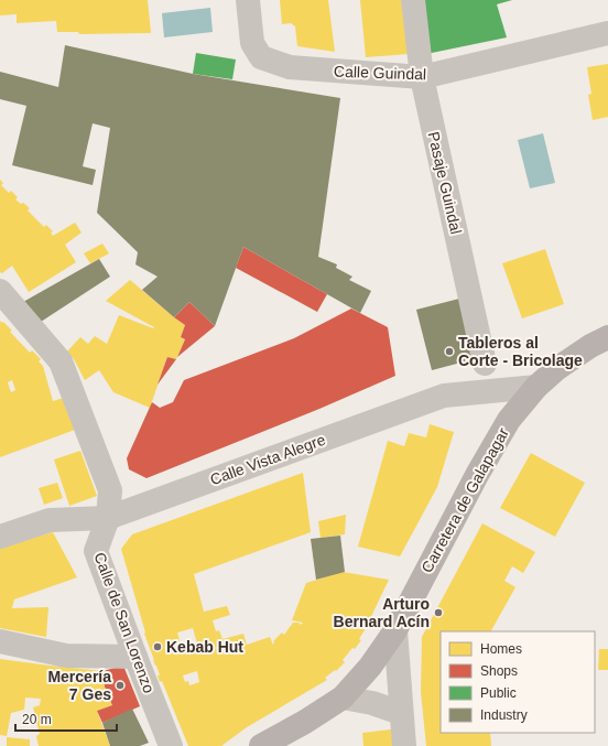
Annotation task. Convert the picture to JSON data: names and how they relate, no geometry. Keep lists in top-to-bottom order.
{
  "streets": {
    "main road": ["Carretera de Galapagar"],
    "street": [
      "Calle Guindal",
      "Pasaje Guindal",
      "Calle Vista Alegre",
      "Calle de San Lorenzo"
    ]
  },
  "crossings": [
    ["Calle Guindal", "Pasaje Guindal"],
    ["Calle Vista Alegre", "Carretera de Galapagar"],
    ["Calle Vista Alegre", "Calle de San Lorenzo"]
  ],
  "places": [
    "Tableros al Corte - Bricolage",
    "Arturo Bernard Acín",
    "Kebab Hut",
    "Mercería 7 Ges"
  ],
  "legend": [
    "Homes",
    "Shops",
    "Public",
    "Industry"
  ],
  "scale_bar": "20 m"
}
